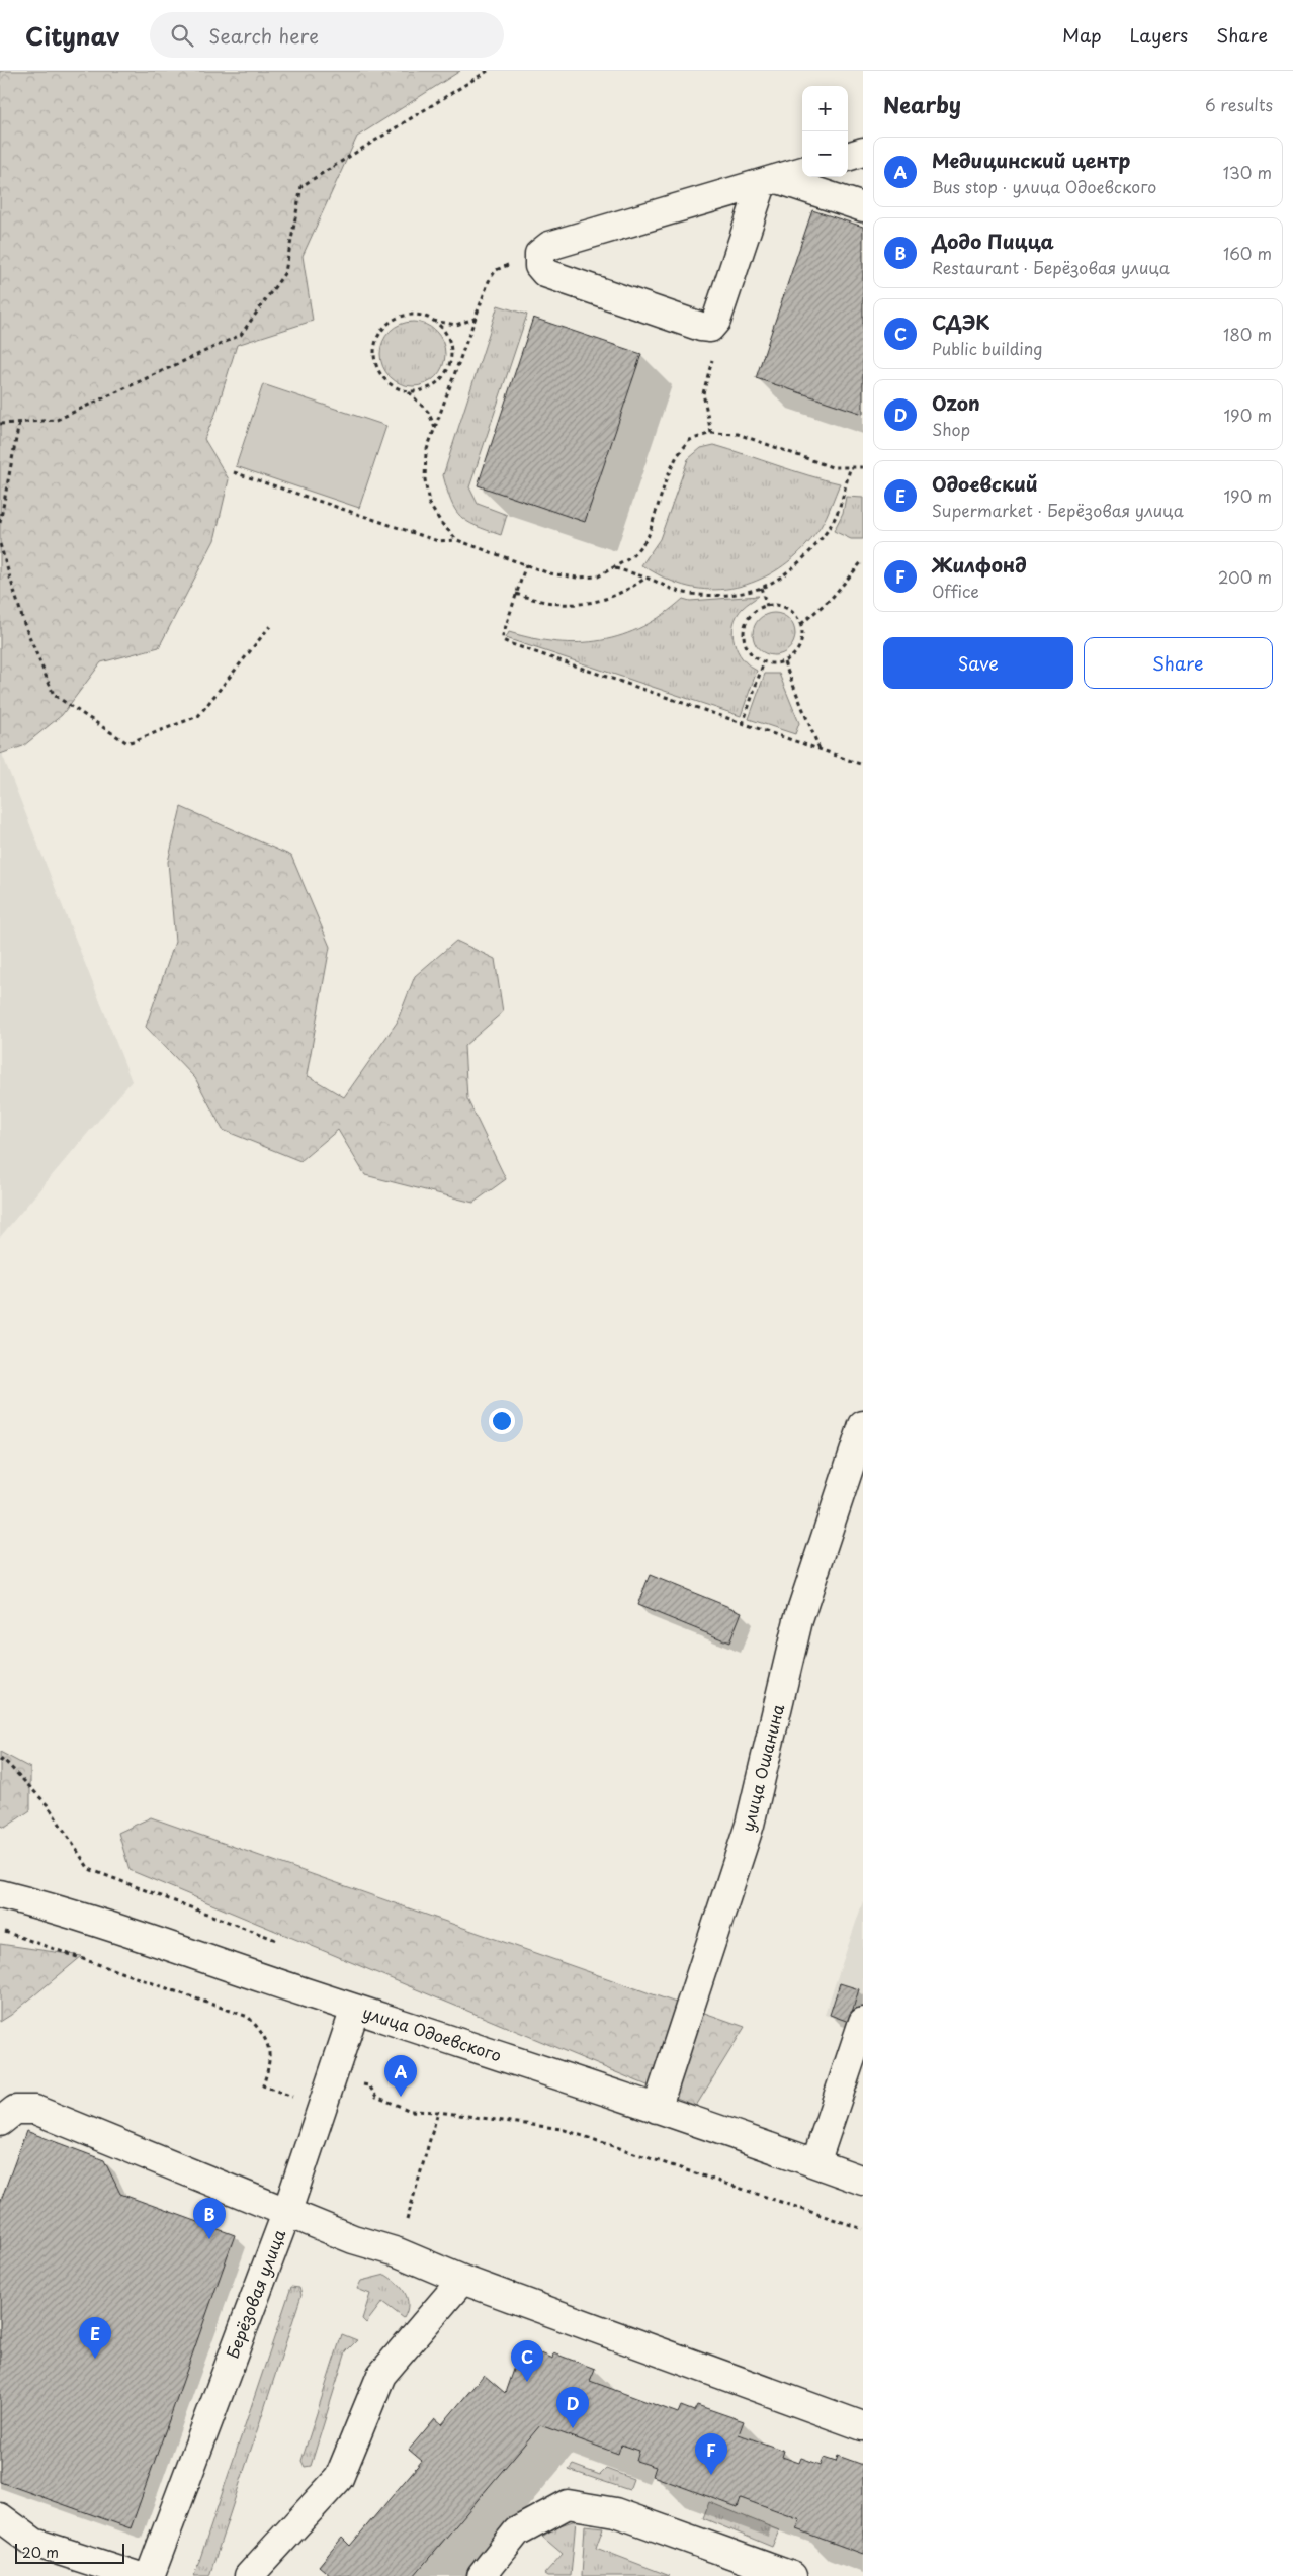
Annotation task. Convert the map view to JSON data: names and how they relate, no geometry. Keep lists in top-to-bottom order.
{
  "streets": {
    "street": ["улица Ошанина", "улица Одоевского", "Берёзовая улица"]
  },
  "crossings": [
    ["улица Ошанина", "улица Одоевского"],
    ["улица Одоевского", "Берёзовая улица"]
  ],
  "scale_bar": "20 m",
  "page": {
    "header": "Citynav",
    "search": "Search here",
    "nav": ["Map", "Layers", "Share"],
    "heading": ["Nearby", "6 results"],
    "map_buttons": ["+", "−"],
    "list": [
      {
        "mark": "A",
        "name": "Медицинский центр",
        "note": "Bus stop · улица Одоевского",
        "value": "130 m"
      },
      {
        "mark": "B",
        "name": "Додо Пицца",
        "note": "Restaurant · Берёзовая улица",
        "value": "160 m"
      },
      {
        "mark": "C",
        "name": "СДЭК",
        "note": "Public building",
        "value": "180 m"
      },
      {
        "mark": "D",
        "name": "Ozon",
        "note": "Shop",
        "value": "190 m"
      },
      {
        "mark": "E",
        "name": "Одоевский",
        "note": "Supermarket · Берёзовая улица",
        "value": "190 m"
      },
      {
        "mark": "F",
        "name": "Жилфонд",
        "note": "Office",
        "value": "200 m"
      }
    ],
    "buttons": ["Save", "Share"],
    "pins": [
      "A",
      "B",
      "E",
      "C",
      "D",
      "F"
    ],
    "scale": "20 m"
  }
}
